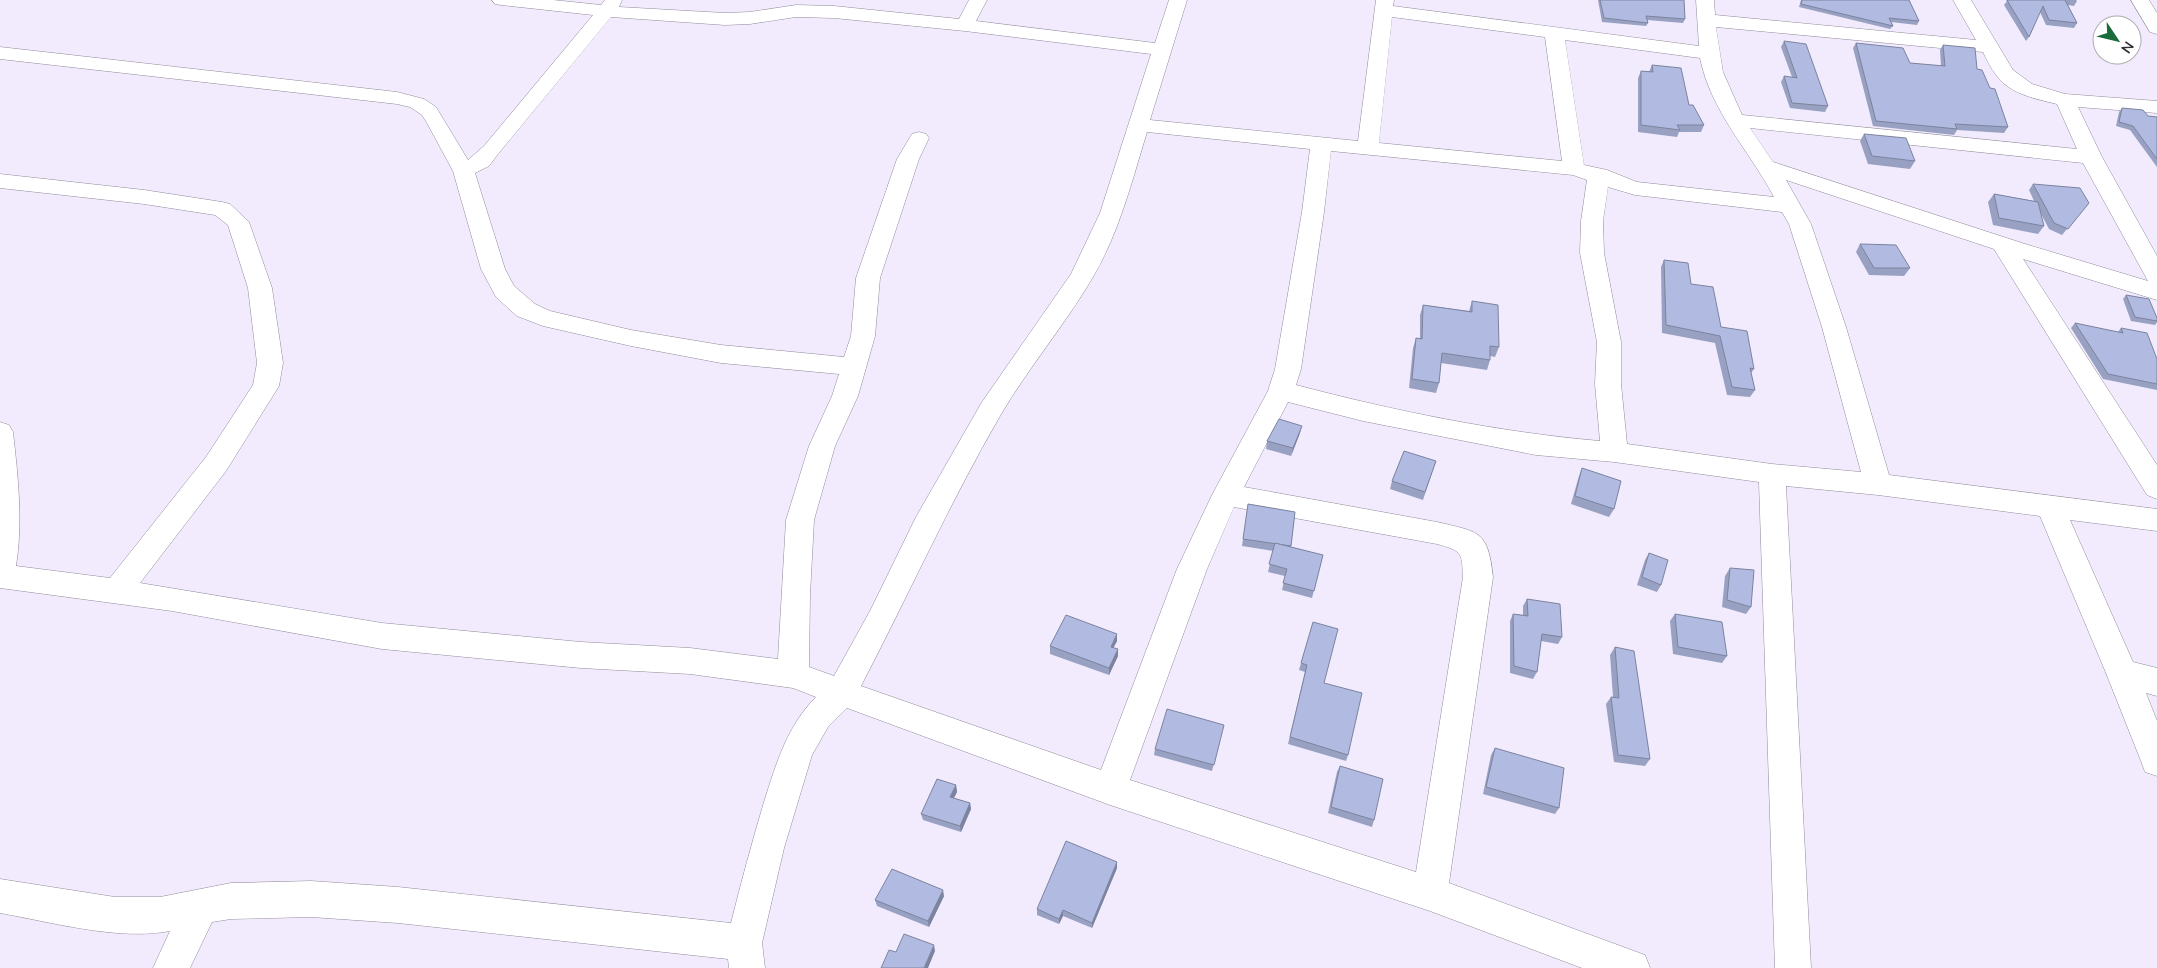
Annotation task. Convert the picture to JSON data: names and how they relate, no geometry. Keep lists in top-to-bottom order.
{
  "north": "bottom right"
}
